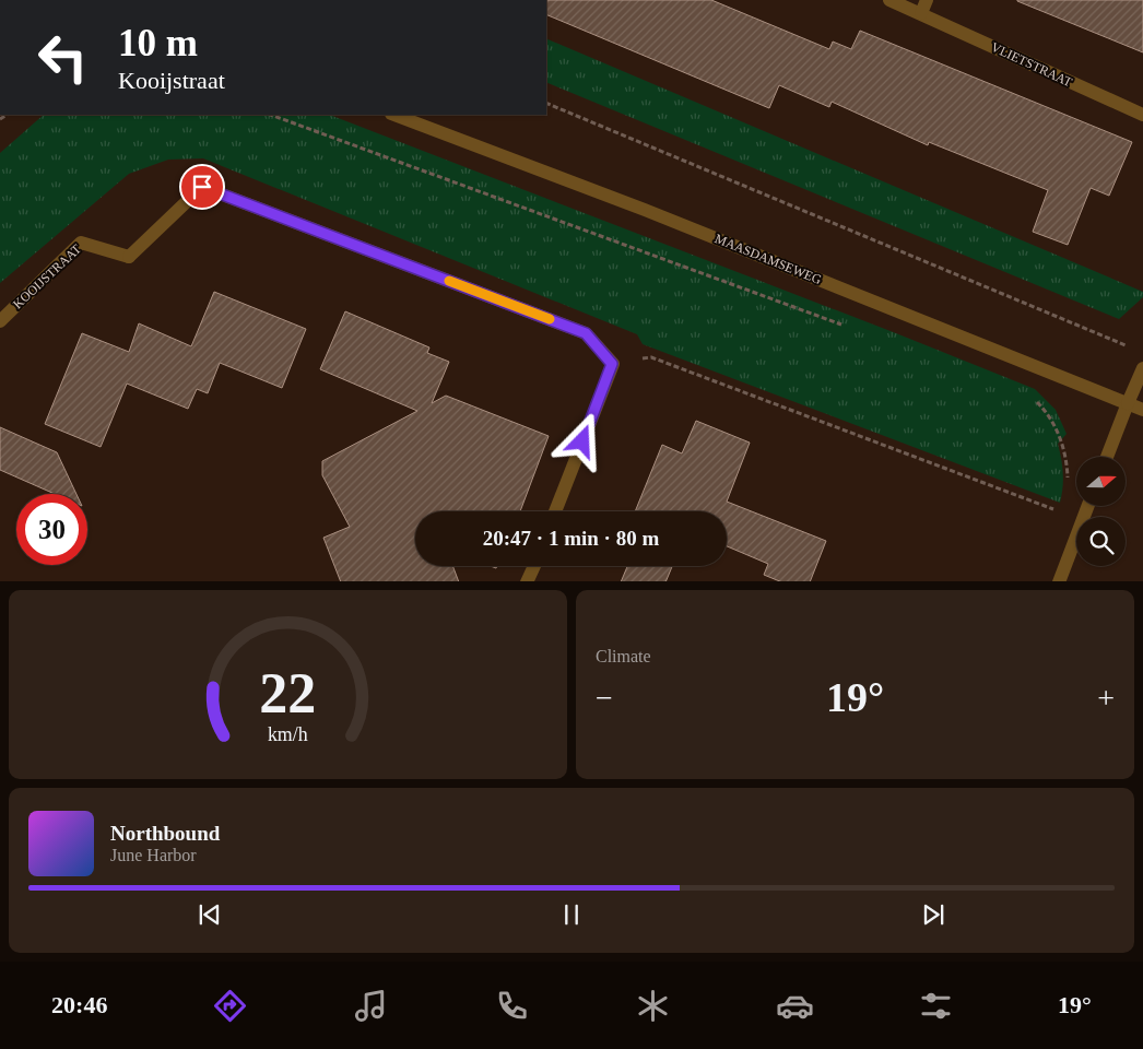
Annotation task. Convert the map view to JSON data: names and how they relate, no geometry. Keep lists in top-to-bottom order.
{
  "streets": {
    "street": ["VLIETSTRAAT", "MAASDAMSEWEG", "KOOIJSTRAAT"]
  },
  "north": "right",
  "page": {
    "turn": ["10 m", "Kooijstraat"],
    "limit": "30",
    "trip": "20:47 · 1 min · 80 m",
    "tile": "Climate",
    "heat": ["−", "19°", "+"],
    "song": ["Northbound", "June Harbor"],
    "tabs": ["20:46", "19°"],
    "gauge": ["22", "km/h"]
  }
}
